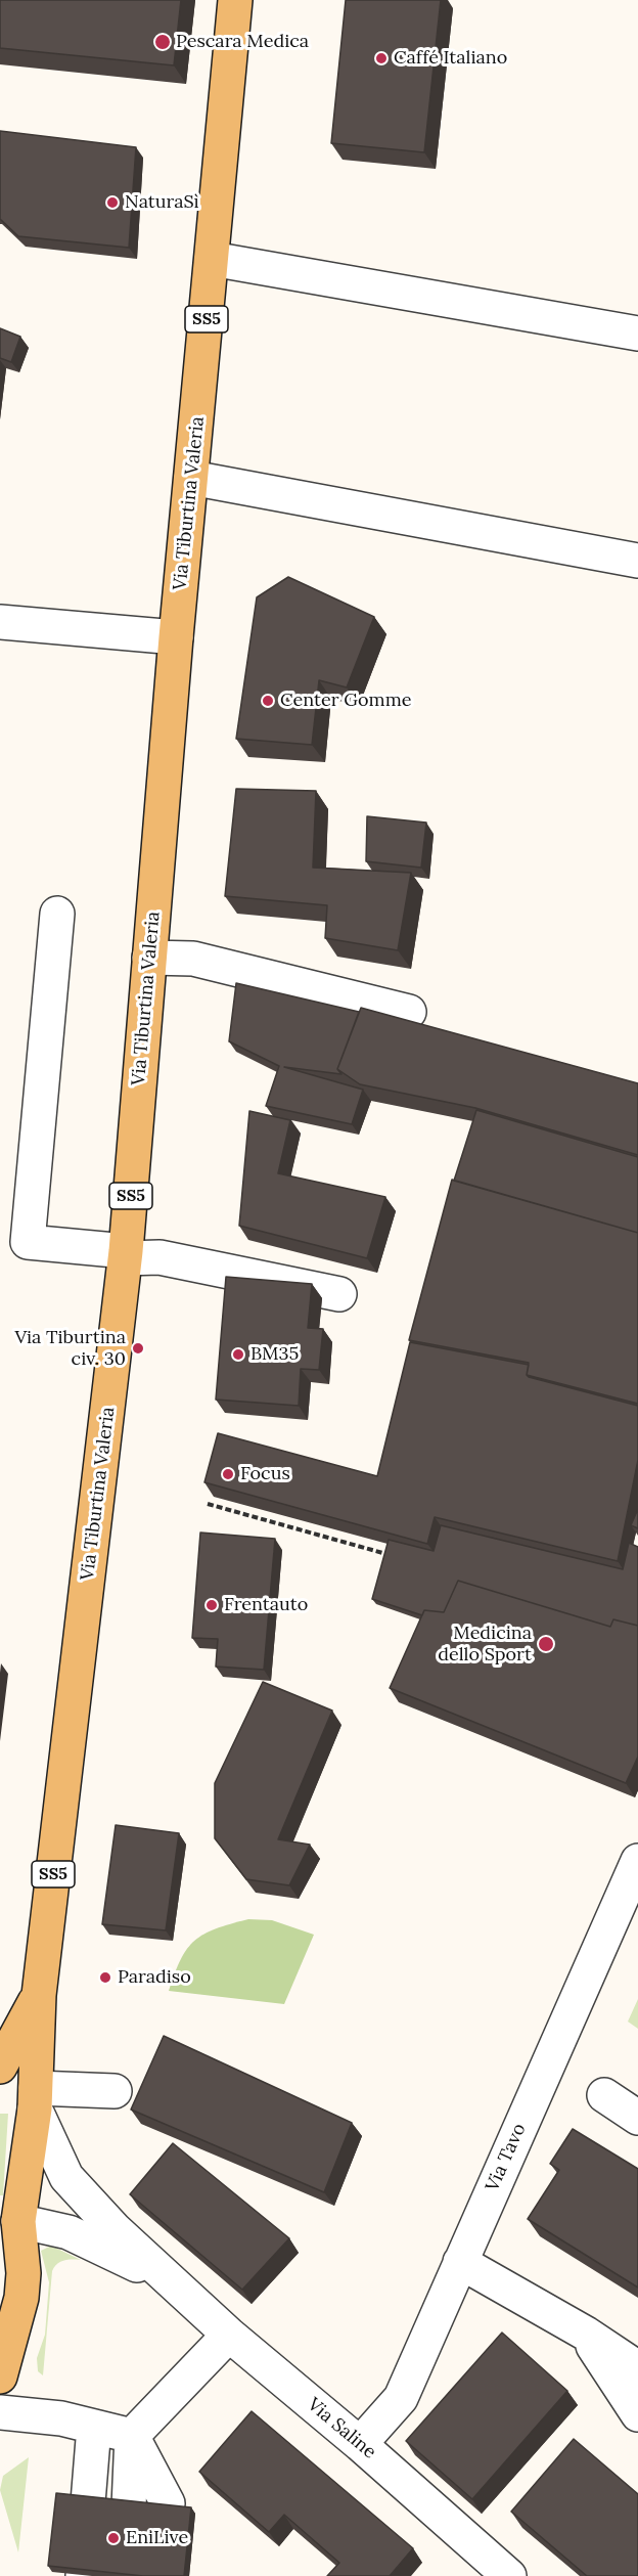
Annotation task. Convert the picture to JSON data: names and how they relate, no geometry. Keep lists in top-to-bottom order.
{
  "streets": {
    "main road": ["SS5", "Via Tiburtina Valeria"],
    "street": ["Via Tavo", "Via Saline"]
  },
  "crossings": [
    ["SS5", "Via Tiburtina Valeria"],
    ["SS5", "Via Saline"],
    ["Via Tiburtina Valeria", "Via Saline"],
    ["Via Tavo", "Via Saline"]
  ],
  "places": [
    "Pescara Medica",
    "Caffé Italiano",
    "NaturaSì",
    "Center Gomme",
    "Via Tiburtina civ. 30",
    "BM35",
    "Focus",
    "Frentauto",
    "Medicina dello Sport",
    "Paradiso",
    "EniLive"
  ]
}
